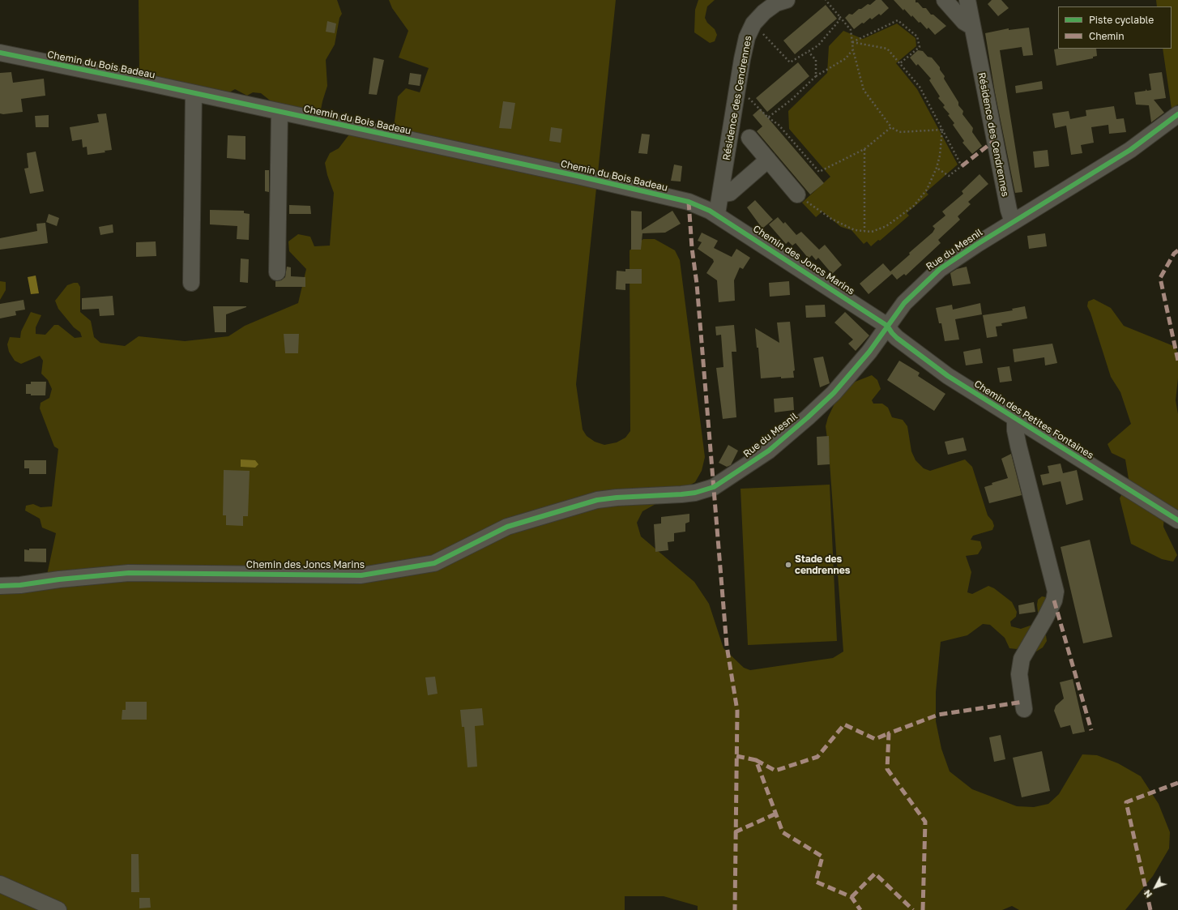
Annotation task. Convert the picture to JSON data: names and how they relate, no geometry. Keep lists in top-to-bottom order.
{
  "streets": {
    "street": [
      "Chemin du Bois Badeau",
      "Résidence des Cendrennes",
      "Rue du Mesnil",
      "Chemin des Joncs Marins",
      "Chemin des Petites Fontaines"
    ]
  },
  "crossings": [
    ["Chemin du Bois Badeau", "Résidence des Cendrennes"],
    ["Chemin du Bois Badeau", "Chemin des Joncs Marins"],
    ["Résidence des Cendrennes", "Rue du Mesnil"],
    ["Résidence des Cendrennes", "Chemin des Joncs Marins"],
    ["Rue du Mesnil", "Chemin des Joncs Marins"],
    ["Rue du Mesnil", "Chemin des Petites Fontaines"],
    ["Chemin des Joncs Marins", "Chemin des Petites Fontaines"]
  ],
  "places": ["Stade des cendrennes"],
  "legend": ["Piste cyclable", "Chemin"],
  "north": "bottom left"
}
